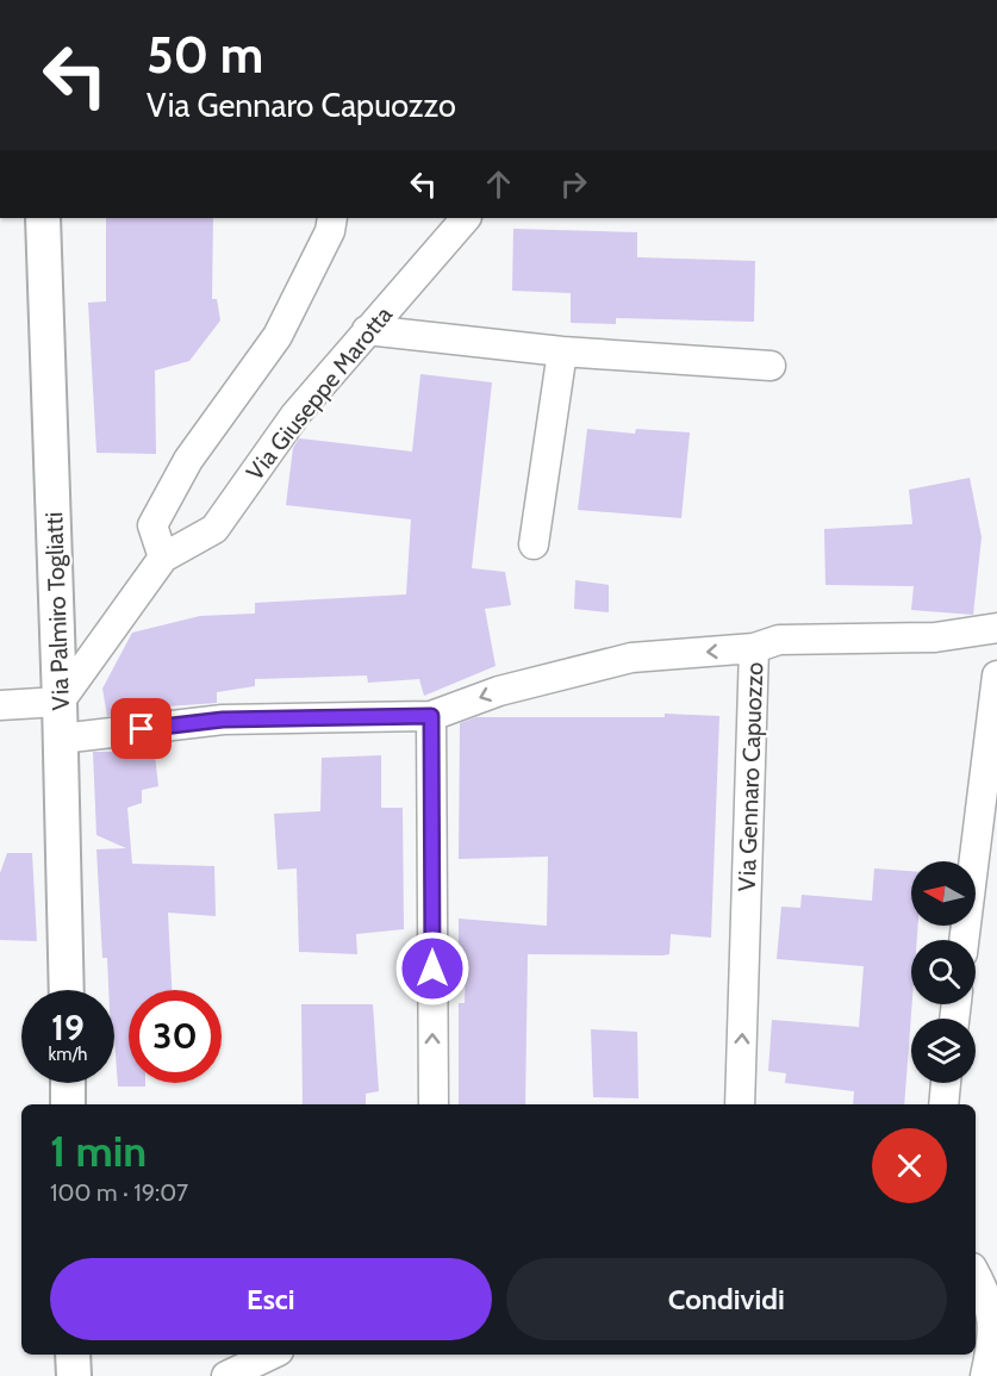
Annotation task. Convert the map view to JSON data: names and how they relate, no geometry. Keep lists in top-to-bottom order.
{
  "streets": {
    "street": ["Via Giuseppe Marotta", "Via Palmiro Togliatti", "Via Gennaro Capuozzo"]
  },
  "crossings": [
    ["Via Giuseppe Marotta", "Via Palmiro Togliatti"],
    ["Via Palmiro Togliatti", "Via Gennaro Capuozzo"]
  ],
  "north": "left",
  "page": {
    "turn": ["50 m", "Via Gennaro Capuozzo"],
    "speed": "19 km/h",
    "limit": "30",
    "heading": ["1 min", "100 m · 19:07"],
    "buttons": ["Esci", "Condividi"]
  }
}
